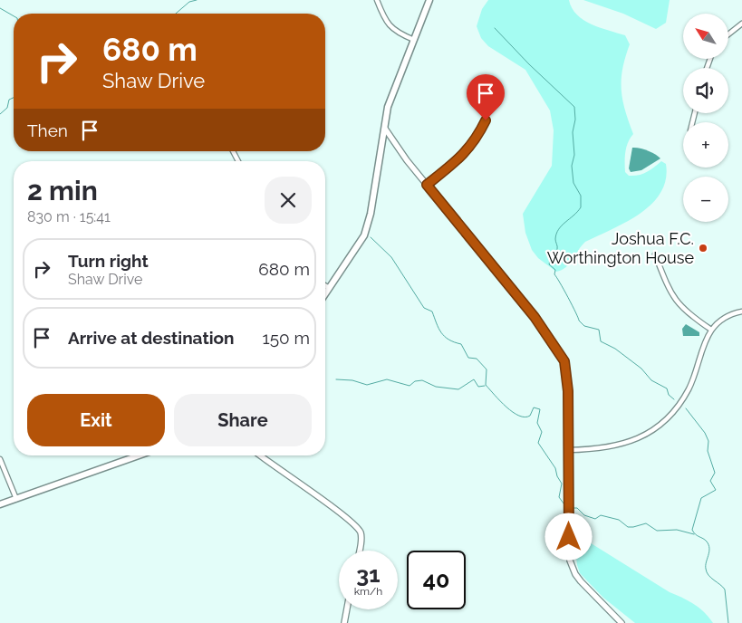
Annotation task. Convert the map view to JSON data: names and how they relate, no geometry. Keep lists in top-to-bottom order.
{
  "places": ["Joshua F.C. Worthington House"],
  "north": "top left",
  "page": {
    "map_buttons": ["+", "−"],
    "turn": ["680 m", "Shaw Drive"],
    "then": "Then",
    "heading": ["2 min", "830 m · 15:41"],
    "list": [
      {
        "name": "Turn right",
        "note": "Shaw Drive",
        "value": "680 m"
      },
      {
        "name": "Arrive at destination",
        "value": "150 m"
      }
    ],
    "buttons": ["Exit", "Share"],
    "speed": "31 km/h",
    "limit": "40"
  }
}
